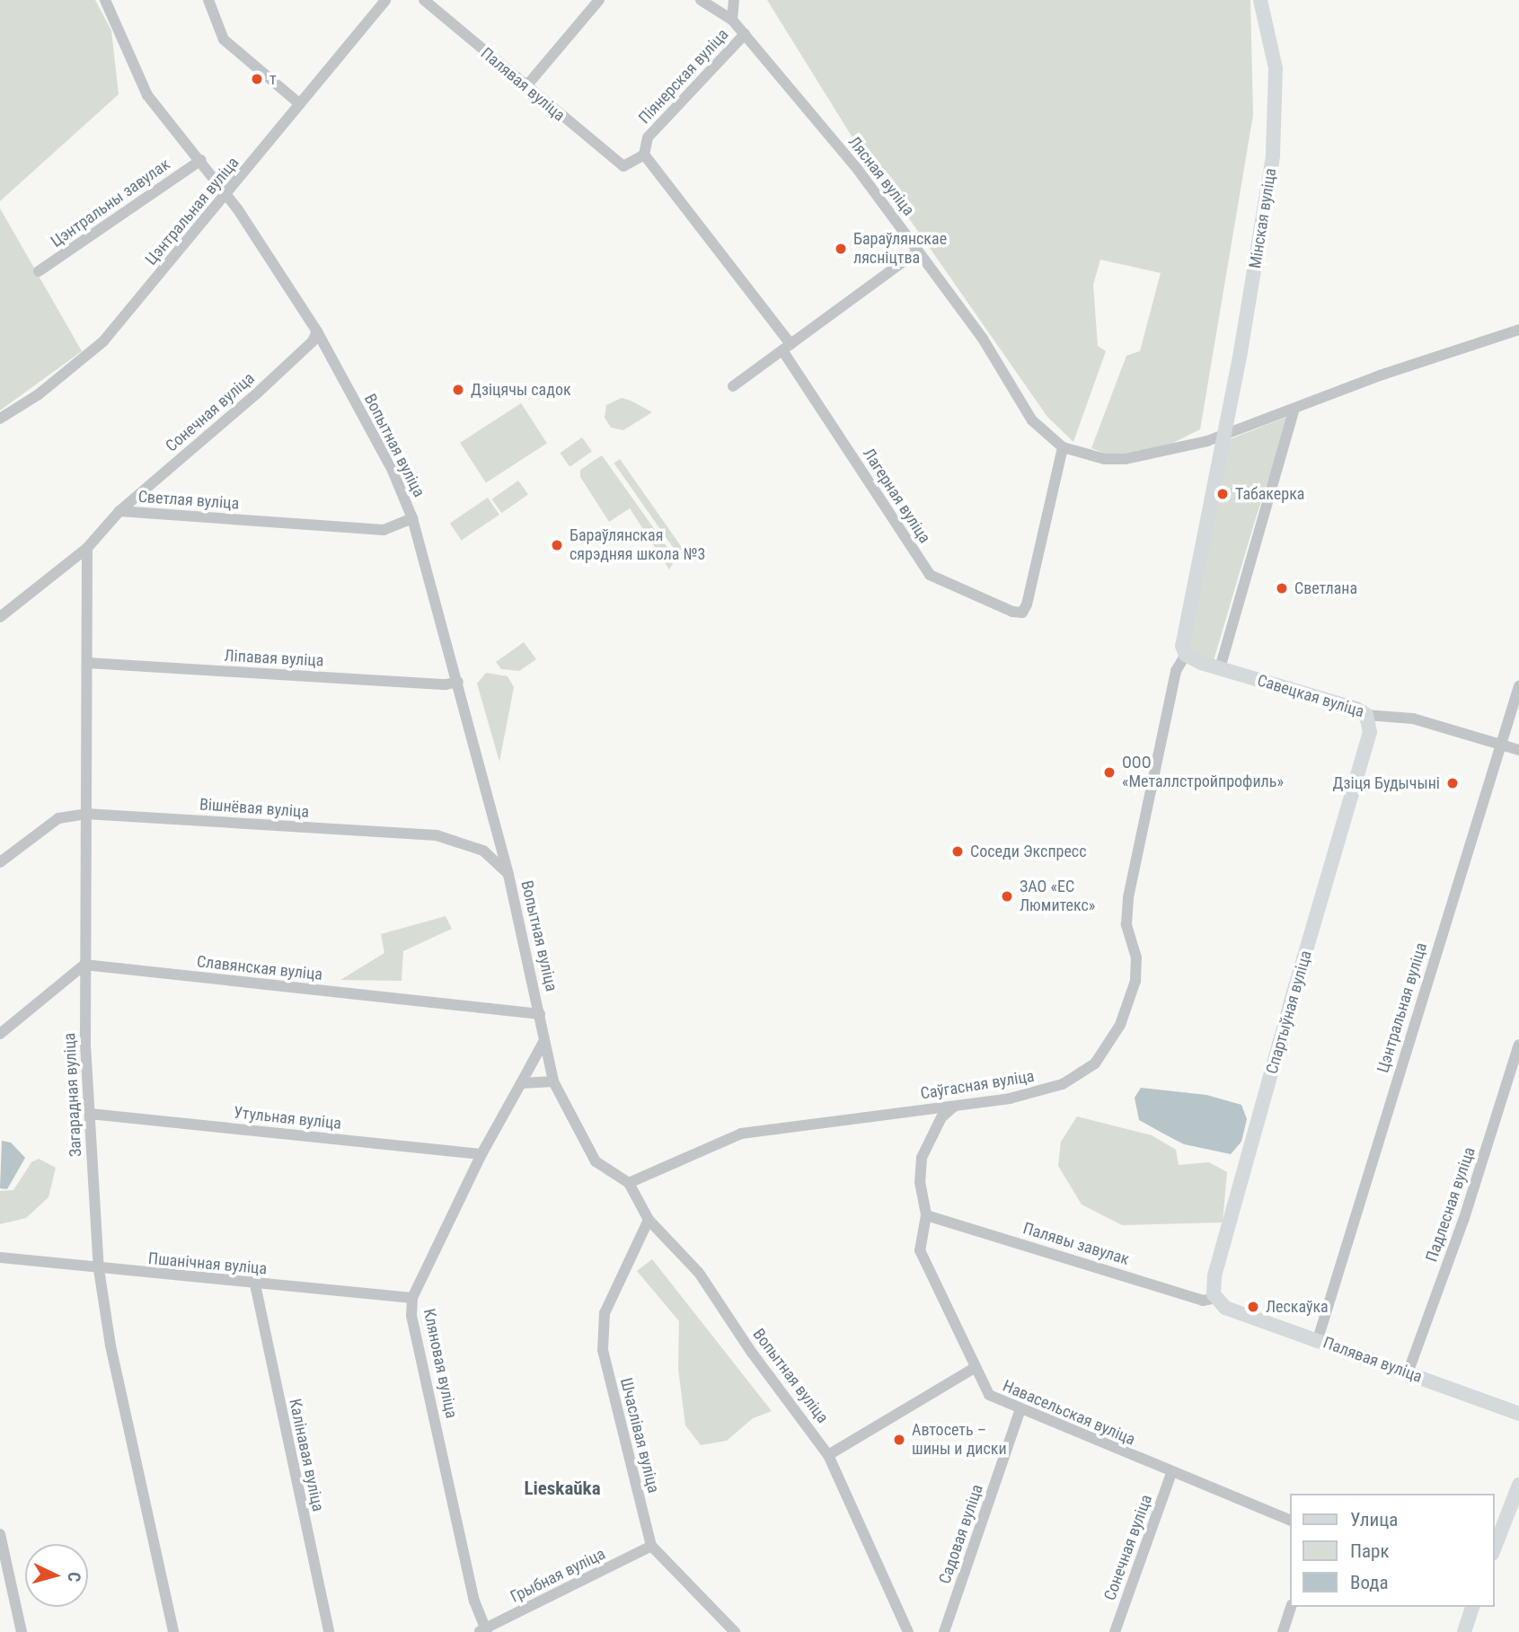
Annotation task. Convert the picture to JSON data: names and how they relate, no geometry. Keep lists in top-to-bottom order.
{
  "streets": {
    "main road": [
      "Палявая вуліца",
      "Мінская вуліца",
      "Савецкая вуліца",
      "Спартыўная вуліца"
    ],
    "street": [
      "Піянерская вуліца",
      "Лясная вуліца",
      "Цэнтральны завулак",
      "Цэнтральная вуліца",
      "Сонечная вуліца",
      "Вопытная вуліца",
      "Лагерная вуліца",
      "Светлая вуліца",
      "Ліпавая вуліца",
      "Вішнёвая вуліца",
      "Славянская вуліца",
      "Саўгасная вуліца",
      "Загарадная вуліца",
      "Утульная вуліца",
      "Падлесная вуліца",
      "Палявы завулак",
      "Пшанічная вуліца",
      "Кляновая вуліца",
      "Навасельская вуліца",
      "Шчаслівая вуліца",
      "Калінавая вуліца",
      "Садовая вуліца",
      "Грыбная вуліца"
    ]
  },
  "crossings": [
    ["Піянерская вуліца", "Палявая вуліца"],
    ["Піянерская вуліца", "Лясная вуліца"],
    ["Піянерская вуліца", "Лагерная вуліца"],
    ["Палявая вуліца", "Цэнтральная вуліца"],
    ["Палявая вуліца", "Лагерная вуліца"],
    ["Палявая вуліца", "Спартыўная вуліца"],
    ["Палявая вуліца", "Падлесная вуліца"],
    ["Палявая вуліца", "Палявы завулак"],
    ["Лясная вуліца", "Лагерная вуліца"],
    ["Цэнтральная вуліца", "Вопытная вуліца"],
    ["Цэнтральная вуліца", "Савецкая вуліца"],
    ["Мінская вуліца", "Савецкая вуліца"],
    ["Мінская вуліца", "Саўгасная вуліца"],
    ["Сонечная вуліца", "Вопытная вуліца"],
    ["Сонечная вуліца", "Светлая вуліца"],
    ["Сонечная вуліца", "Навасельская вуліца"],
    ["Вопытная вуліца", "Светлая вуліца"],
    ["Вопытная вуліца", "Ліпавая вуліца"],
    ["Вопытная вуліца", "Вішнёвая вуліца"],
    ["Вопытная вуліца", "Славянская вуліца"],
    ["Вопытная вуліца", "Саўгасная вуліца"],
    ["Вопытная вуліца", "Кляновая вуліца"],
    ["Вопытная вуліца", "Шчаслівая вуліца"],
    ["Светлая вуліца", "Загарадная вуліца"],
    ["Ліпавая вуліца", "Загарадная вуліца"],
    ["Савецкая вуліца", "Спартыўная вуліца"],
    ["Савецкая вуліца", "Саўгасная вуліца"],
    ["Вішнёвая вуліца", "Загарадная вуліца"],
    ["Славянская вуліца", "Загарадная вуліца"],
    ["Спартыўная вуліца", "Палявы завулак"],
    ["Саўгасная вуліца", "Навасельская вуліца"],
    ["Загарадная вуліца", "Утульная вуліца"],
    ["Загарадная вуліца", "Пшанічная вуліца"],
    ["Утульная вуліца", "Кляновая вуліца"],
    ["Палявы завулак", "Навасельская вуліца"],
    ["Пшанічная вуліца", "Кляновая вуліца"],
    ["Пшанічная вуліца", "Калінавая вуліца"],
    ["Кляновая вуліца", "Грыбная вуліца"],
    ["Навасельская вуліца", "Садовая вуліца"],
    ["Шчаслівая вуліца", "Грыбная вуліца"]
  ],
  "districts": ["Lieskaŭka"],
  "places": [
    "т",
    "Бараўлянскае лясніцтва",
    "Дзіцячы садок",
    "Табакерка",
    "Бараўлянская сярэдняя школа №3",
    "Светлана",
    "ООО «Металлстройпрофиль»",
    "Дзіця Будычыні",
    "Соседи Экспресс",
    "ЗАО «ЕС Люмитекс»",
    "Лескаўка",
    "Автосеть – шины и диски"
  ],
  "legend": ["Улица", "Парк", "Вода"],
  "north": "right"
}
